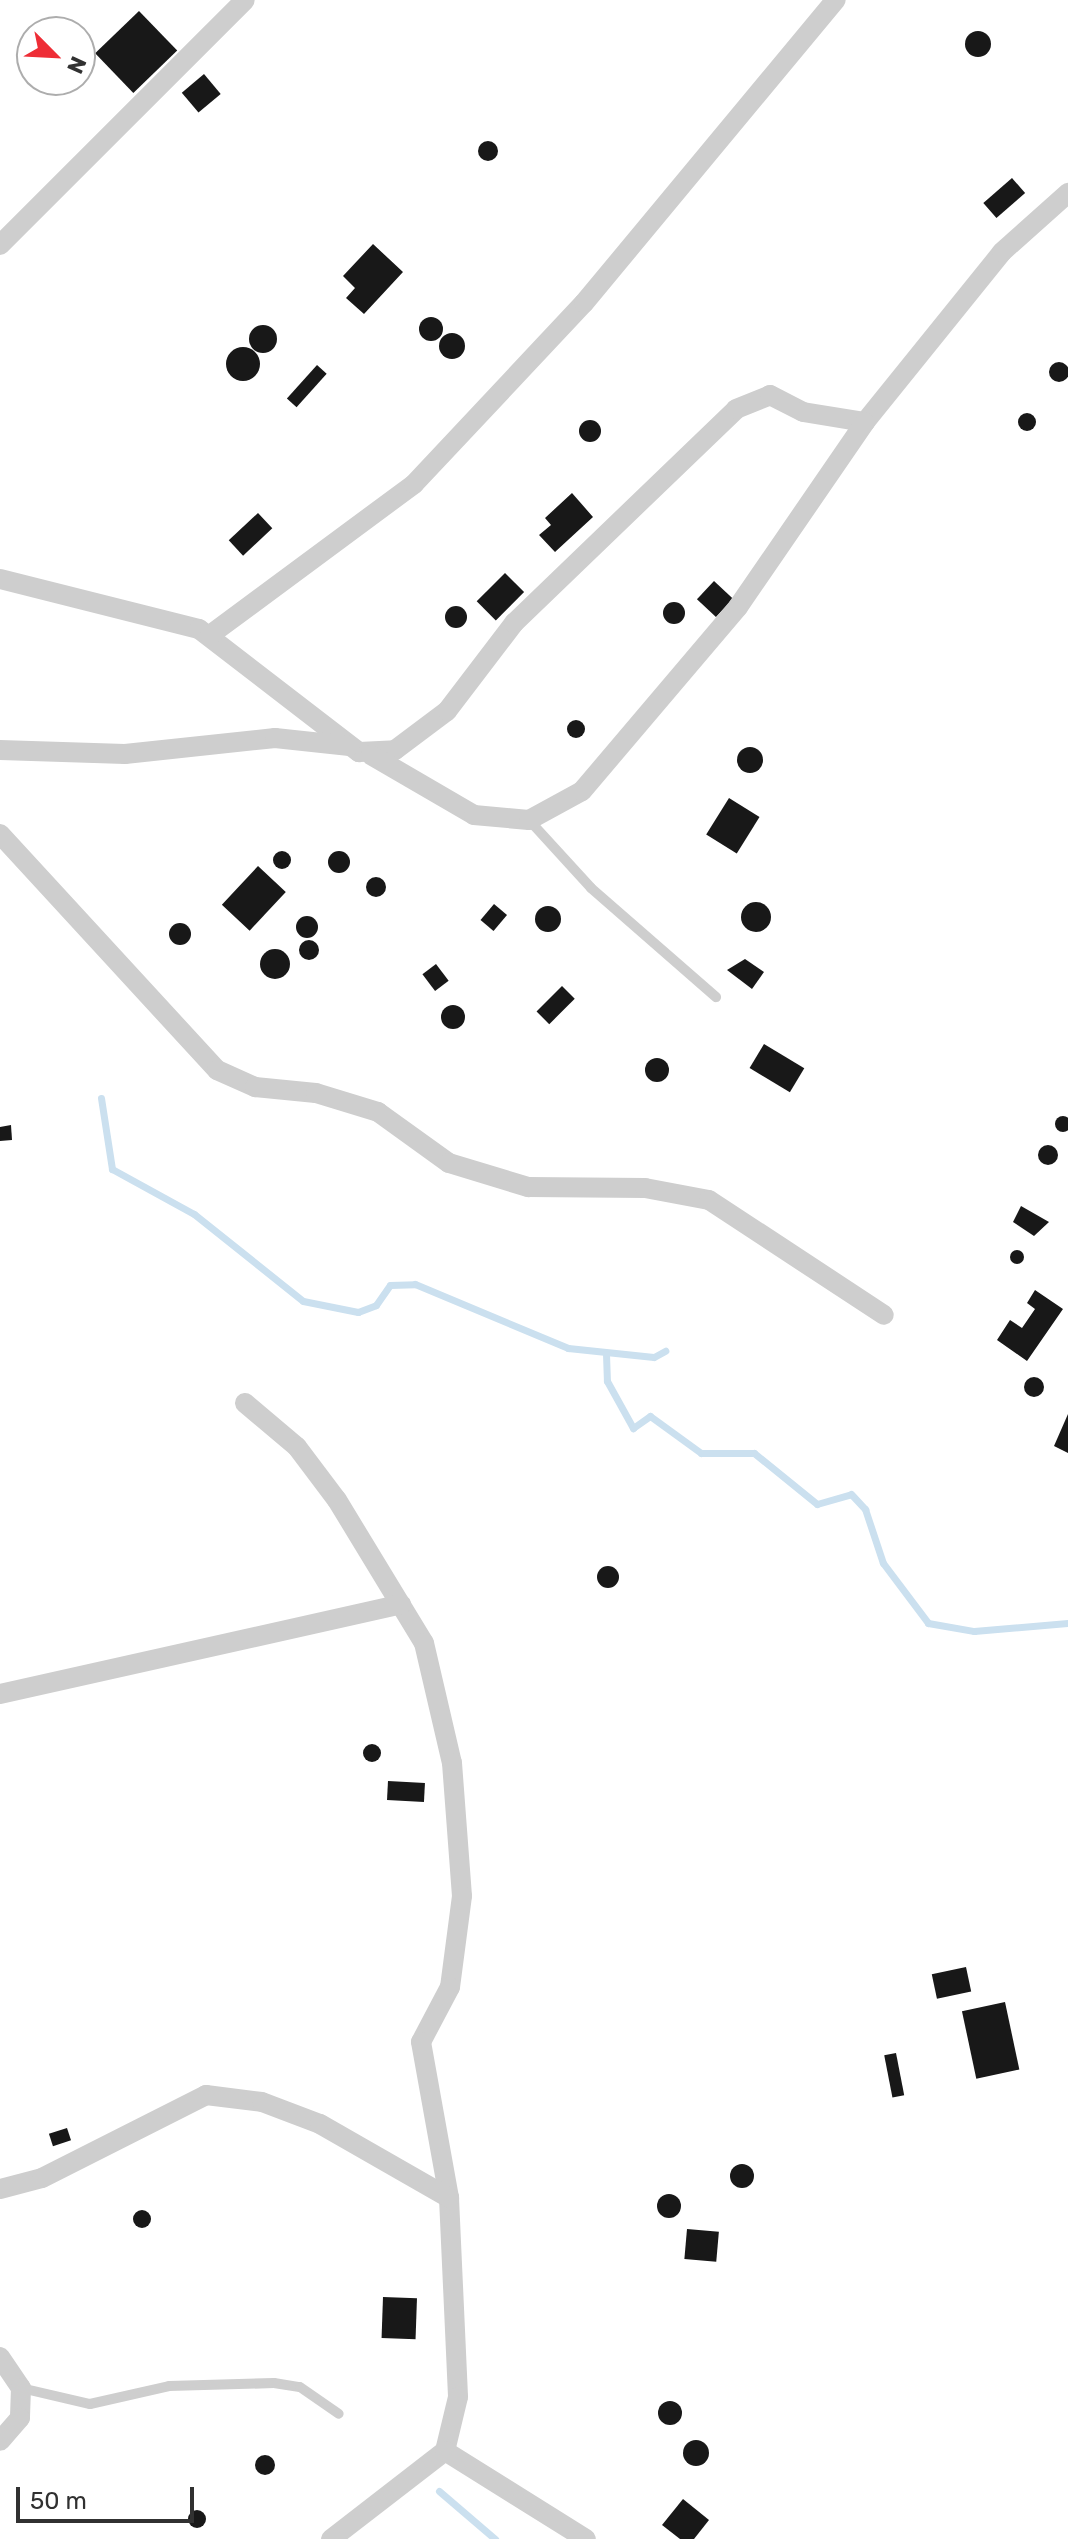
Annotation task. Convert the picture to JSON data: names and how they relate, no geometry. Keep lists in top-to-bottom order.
{
  "scale_bar": "50 m",
  "north": "bottom right"
}
